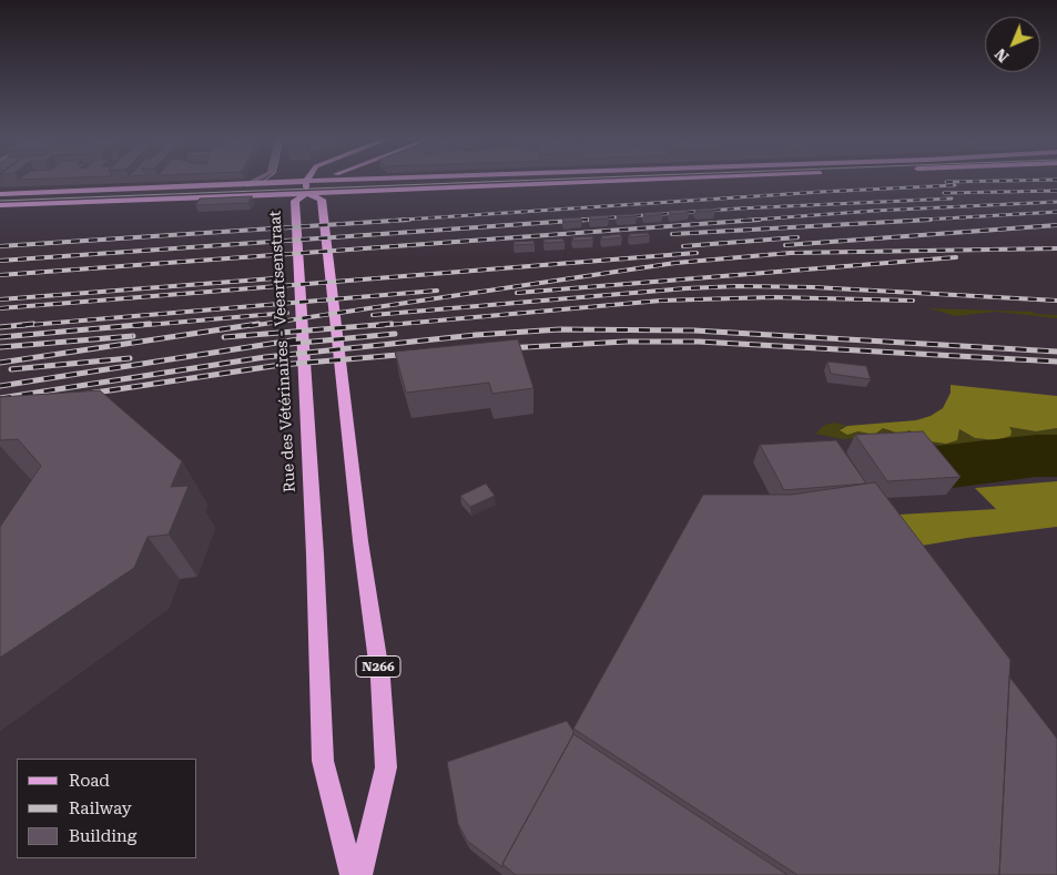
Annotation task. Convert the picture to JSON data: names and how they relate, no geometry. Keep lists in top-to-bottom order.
{
  "streets": {
    "main road": ["Rue des Vétérinaires - Veeartsenstraat", "N266"]
  },
  "crossings": [
    ["Rue des Vétérinaires - Veeartsenstraat", "N266"]
  ],
  "legend": ["Road", "Railway", "Building"],
  "north": "bottom left"
}
